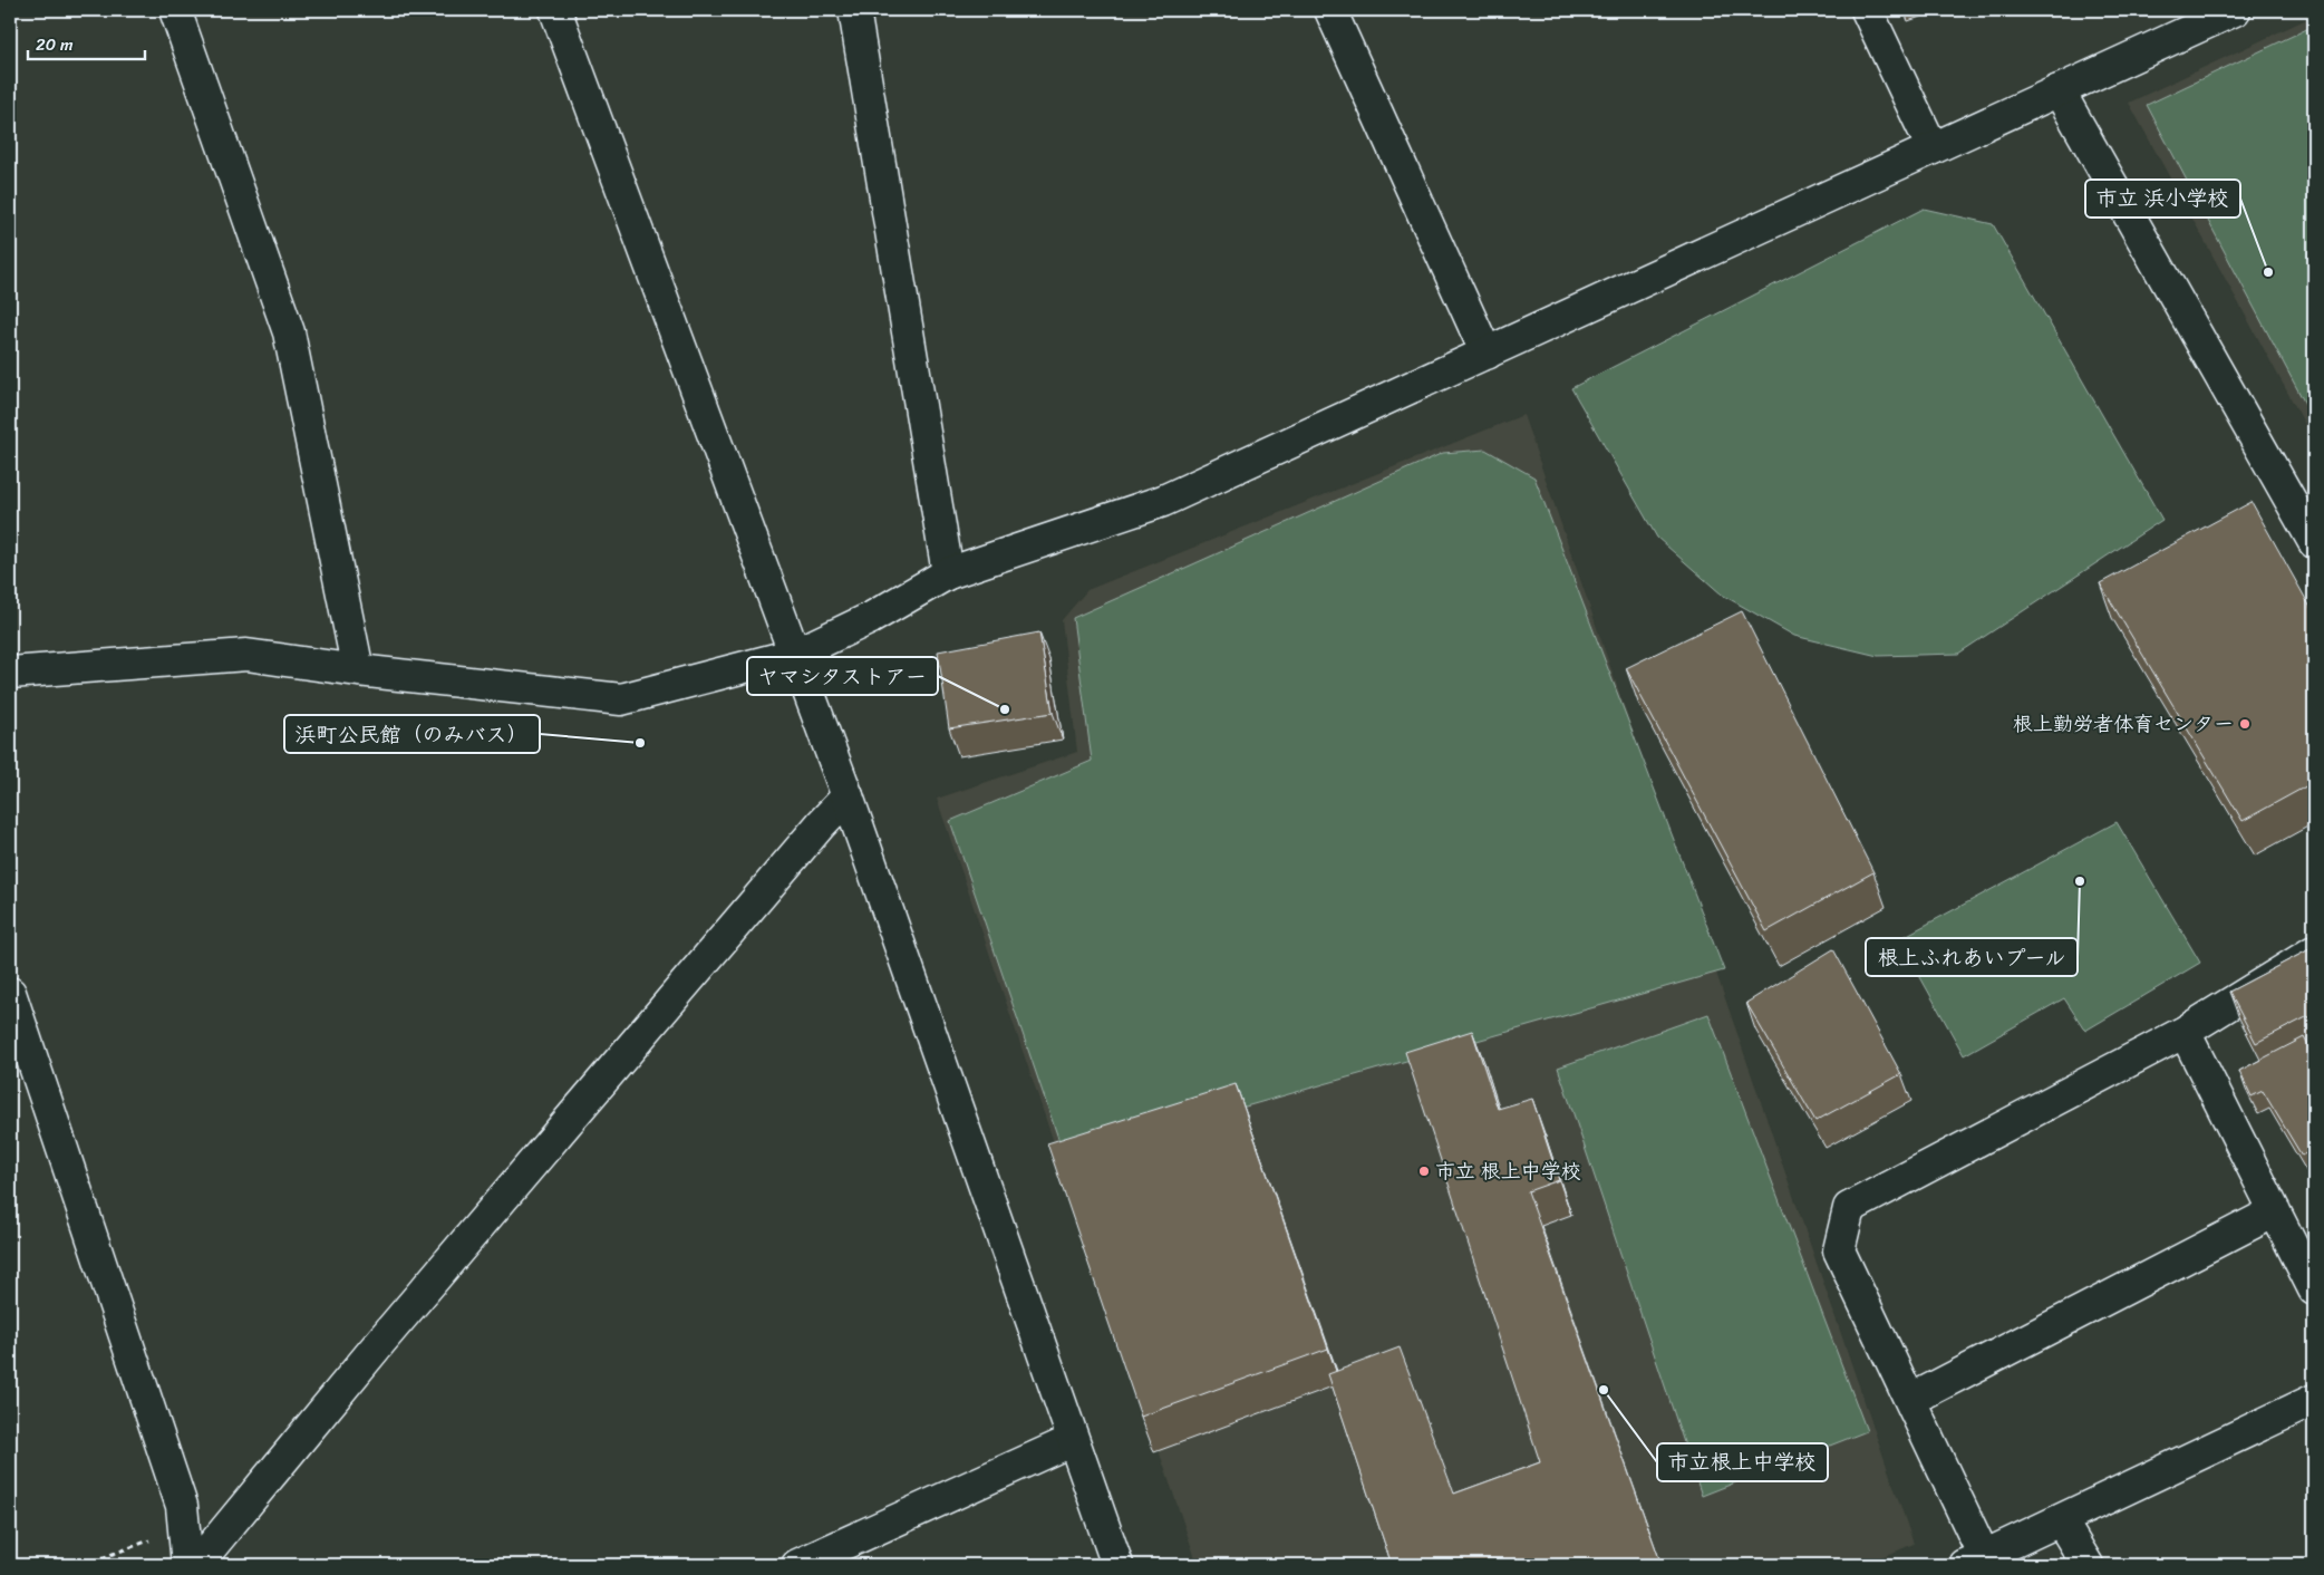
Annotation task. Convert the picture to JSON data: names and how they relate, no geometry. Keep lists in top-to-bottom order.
{
  "places": [
    "市立 浜小学校",
    "ヤマシタストアー",
    "根上勤労者体育センター",
    "浜町公民館（のみバス）",
    "根上ふれあいプール",
    "市立 根上中学校",
    "市立根上中学校"
  ],
  "scale_bar": "20 m"
}
